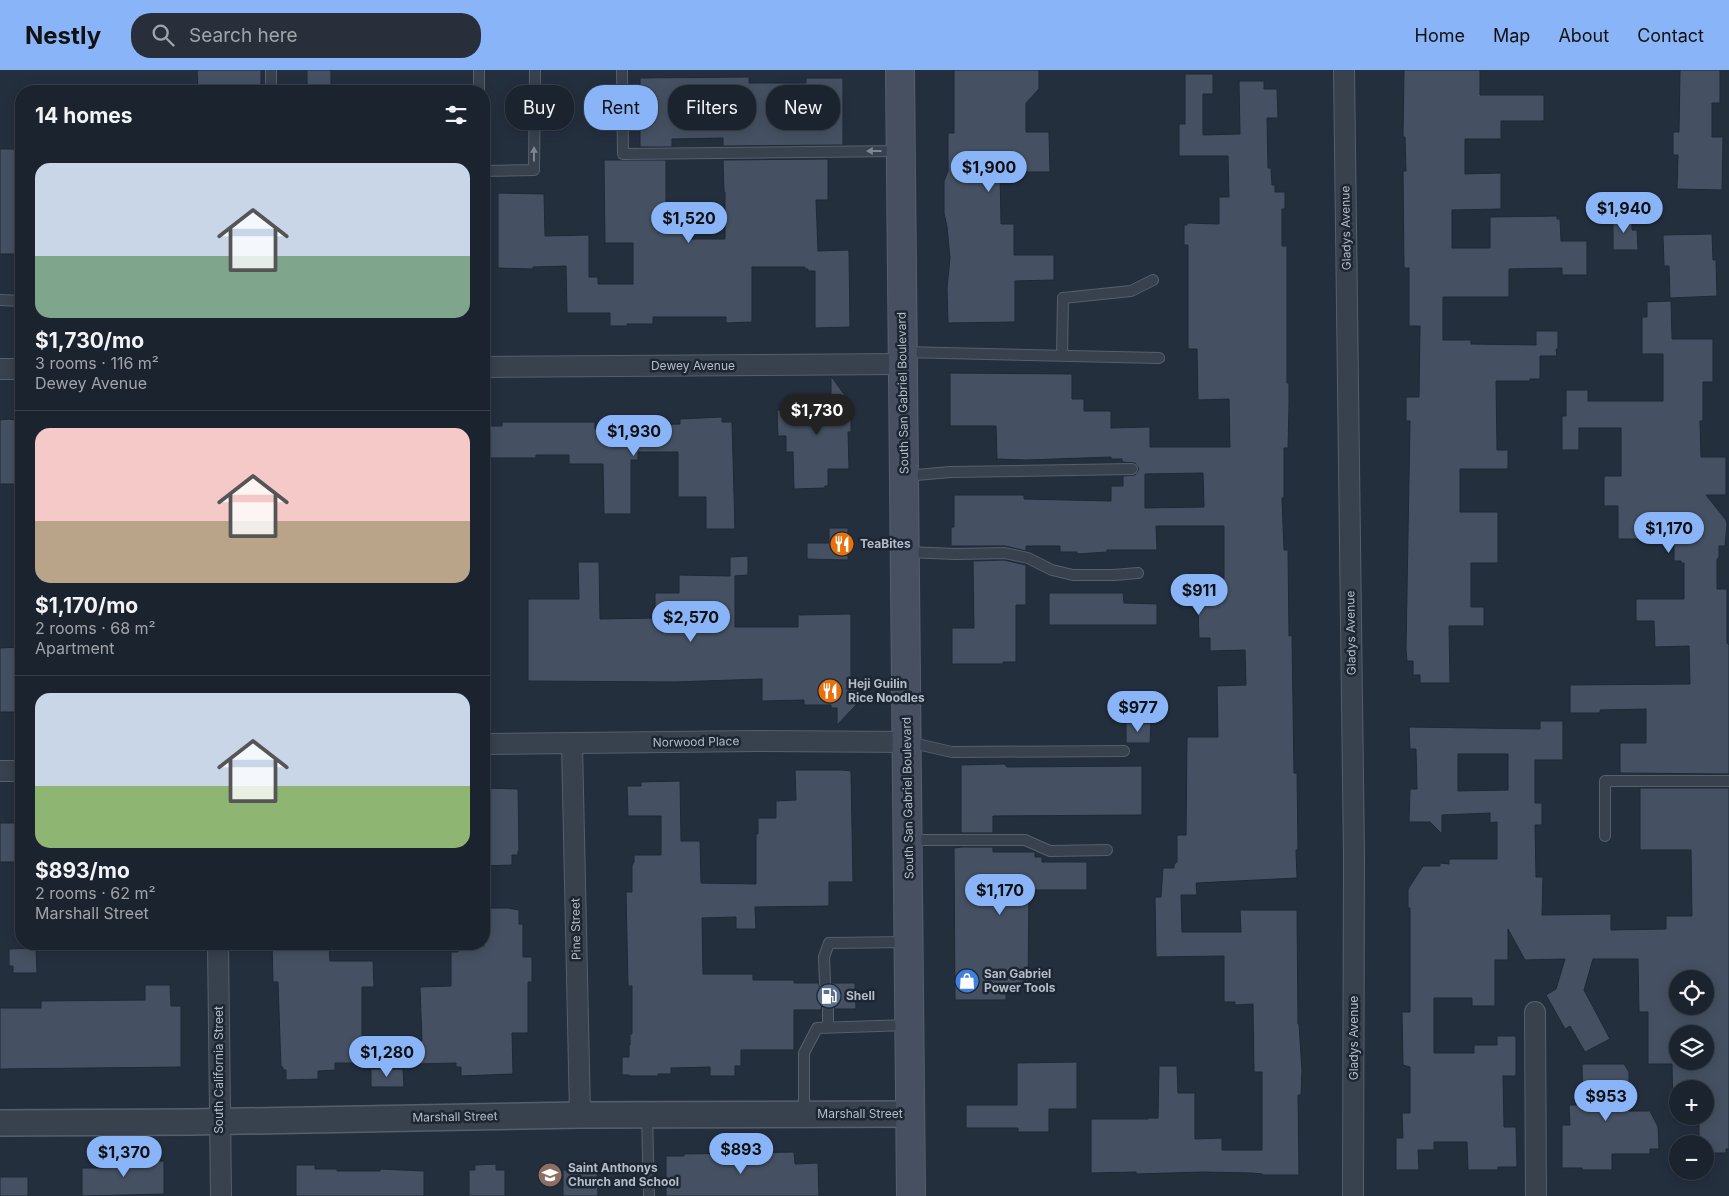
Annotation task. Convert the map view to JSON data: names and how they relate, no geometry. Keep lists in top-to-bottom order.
{
  "streets": {
    "main road": ["South San Gabriel Boulevard"],
    "street": [
      "Gladys Avenue",
      "Dewey Avenue",
      "Norwood Place",
      "Pine Street",
      "South California Street",
      "Marshall Street"
    ]
  },
  "crossings": [
    ["Dewey Avenue", "South San Gabriel Boulevard"],
    ["South San Gabriel Boulevard", "Norwood Place"],
    ["South San Gabriel Boulevard", "Marshall Street"],
    ["Norwood Place", "Pine Street"],
    ["Pine Street", "Marshall Street"],
    ["South California Street", "Marshall Street"]
  ],
  "places": {
    "restaurant": ["TeaBites", "Heji Guilin Rice Noodles"],
    "shop": ["San Gabriel Power Tools"],
    "fuel station": ["Shell"],
    "school or university": ["Saint Anthonys Church and School"]
  },
  "page": {
    "header": "Nestly",
    "search": "Search here",
    "nav": [
      "Home",
      "Map",
      "About",
      "Contact"
    ],
    "chip": [
      "Buy",
      "Rent",
      "Filters",
      "New"
    ],
    "heading": "14 homes",
    "list": [
      {
        "name": "$1,730/mo",
        "note": "3 rooms · 116 m² · Dewey Avenue"
      },
      {
        "name": "$1,170/mo",
        "note": "2 rooms · 68 m² · Apartment"
      },
      {
        "name": "$893/mo",
        "note": "2 rooms · 62 m² · Marshall Street"
      }
    ],
    "price": [
      "$1,900",
      "$1,940",
      "$1,520",
      "$1,730",
      "$1,930",
      "$1,170",
      "$911",
      "$2,570",
      "$977",
      "$1,170",
      "$1,280",
      "$953",
      "$893",
      "$1,370"
    ],
    "map_buttons": ["+", "−"]
  }
}
